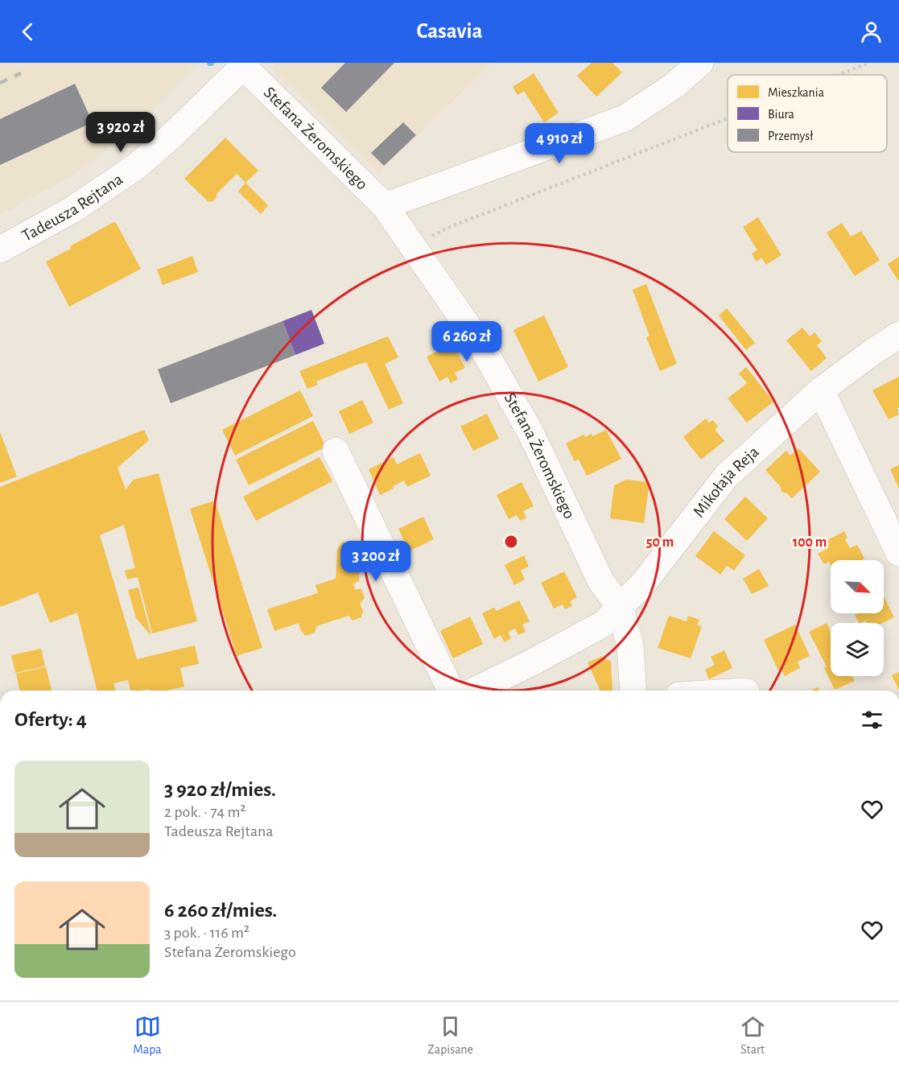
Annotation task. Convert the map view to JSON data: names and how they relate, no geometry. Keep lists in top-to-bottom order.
{
  "streets": {
    "street": ["Stefana Żeromskiego", "Tadeusza Rejtana", "Mikołaja Reja"]
  },
  "crossings": [
    ["Stefana Żeromskiego", "Tadeusza Rejtana"],
    ["Stefana Żeromskiego", "Mikołaja Reja"]
  ],
  "legend": ["Mieszkania", "Biura", "Przemysł"],
  "north": "bottom right",
  "page": {
    "header": "Casavia",
    "price": [
      "3 920 zł",
      "4 910 zł",
      "6 260 zł",
      "3 200 zł"
    ],
    "heading": "Oferty: 4",
    "list": [
      {
        "name": "3 920 zł/mies.",
        "note": "2 pok. · 74 m² · Tadeusza Rejtana"
      },
      {
        "name": "6 260 zł/mies.",
        "note": "3 pok. · 116 m² · Stefana Żeromskiego"
      }
    ],
    "tabs": ["Mapa", "Zapisane", "Start"]
  },
  "rings": ["50 m", "100 m"]
}
